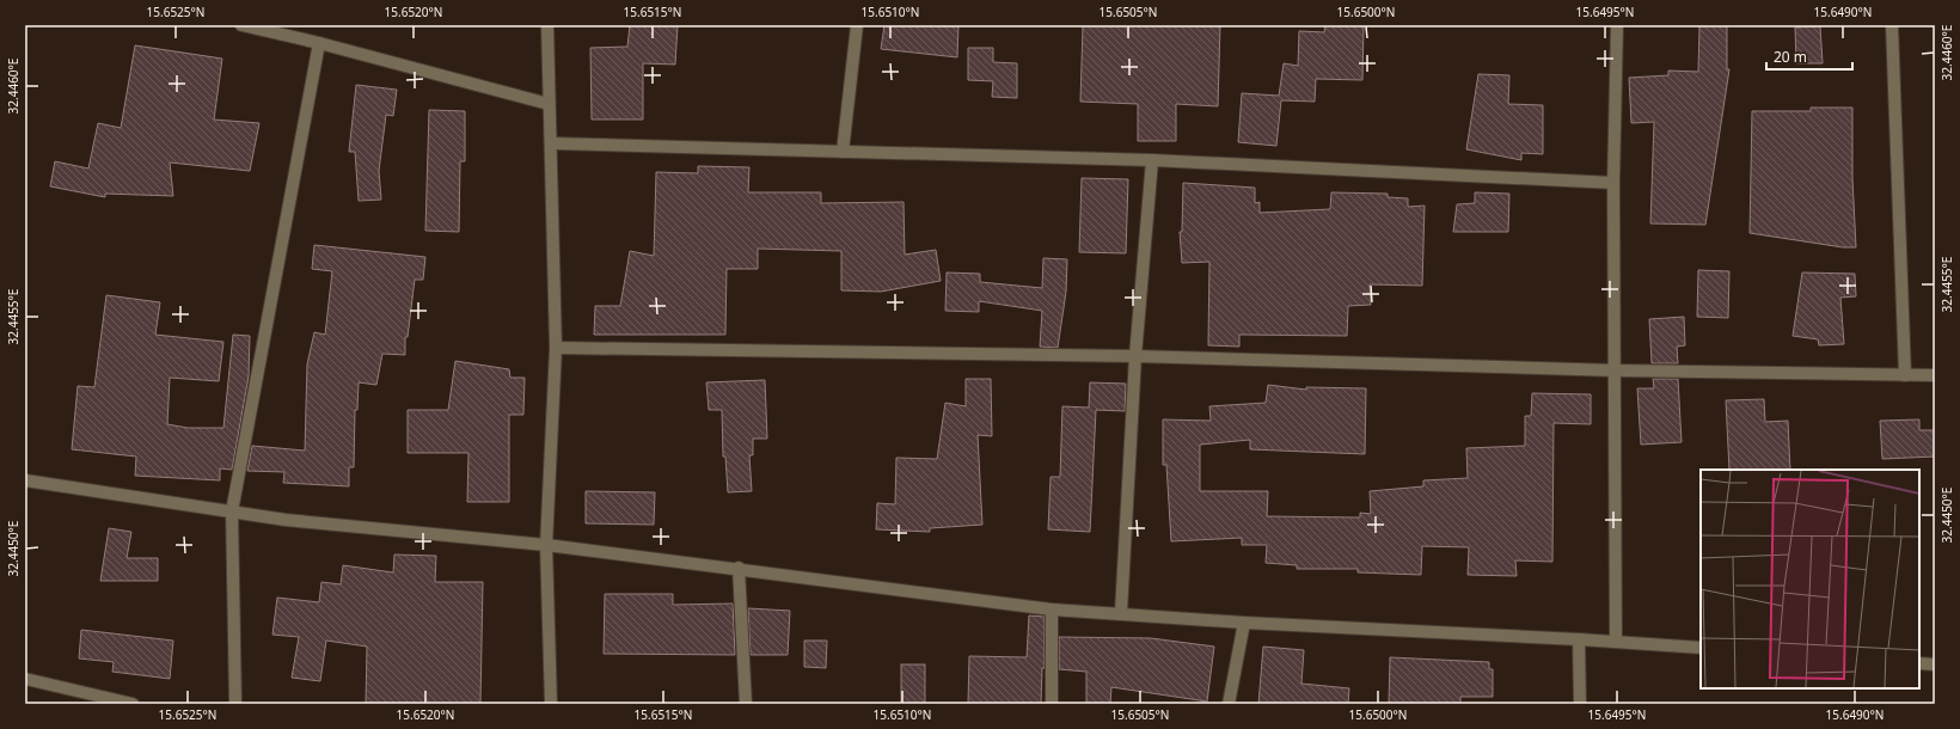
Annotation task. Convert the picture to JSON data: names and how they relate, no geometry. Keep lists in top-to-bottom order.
{
  "scale_bar": "20 m",
  "coordinates": [
    "15.6525°N",
    "15.6520°N",
    "15.6515°N",
    "15.6510°N",
    "15.6505°N",
    "15.6500°N",
    "15.6495°N",
    "15.6490°N",
    "32.4460°E",
    "32.4455°E",
    "32.4450°E"
  ]
}
